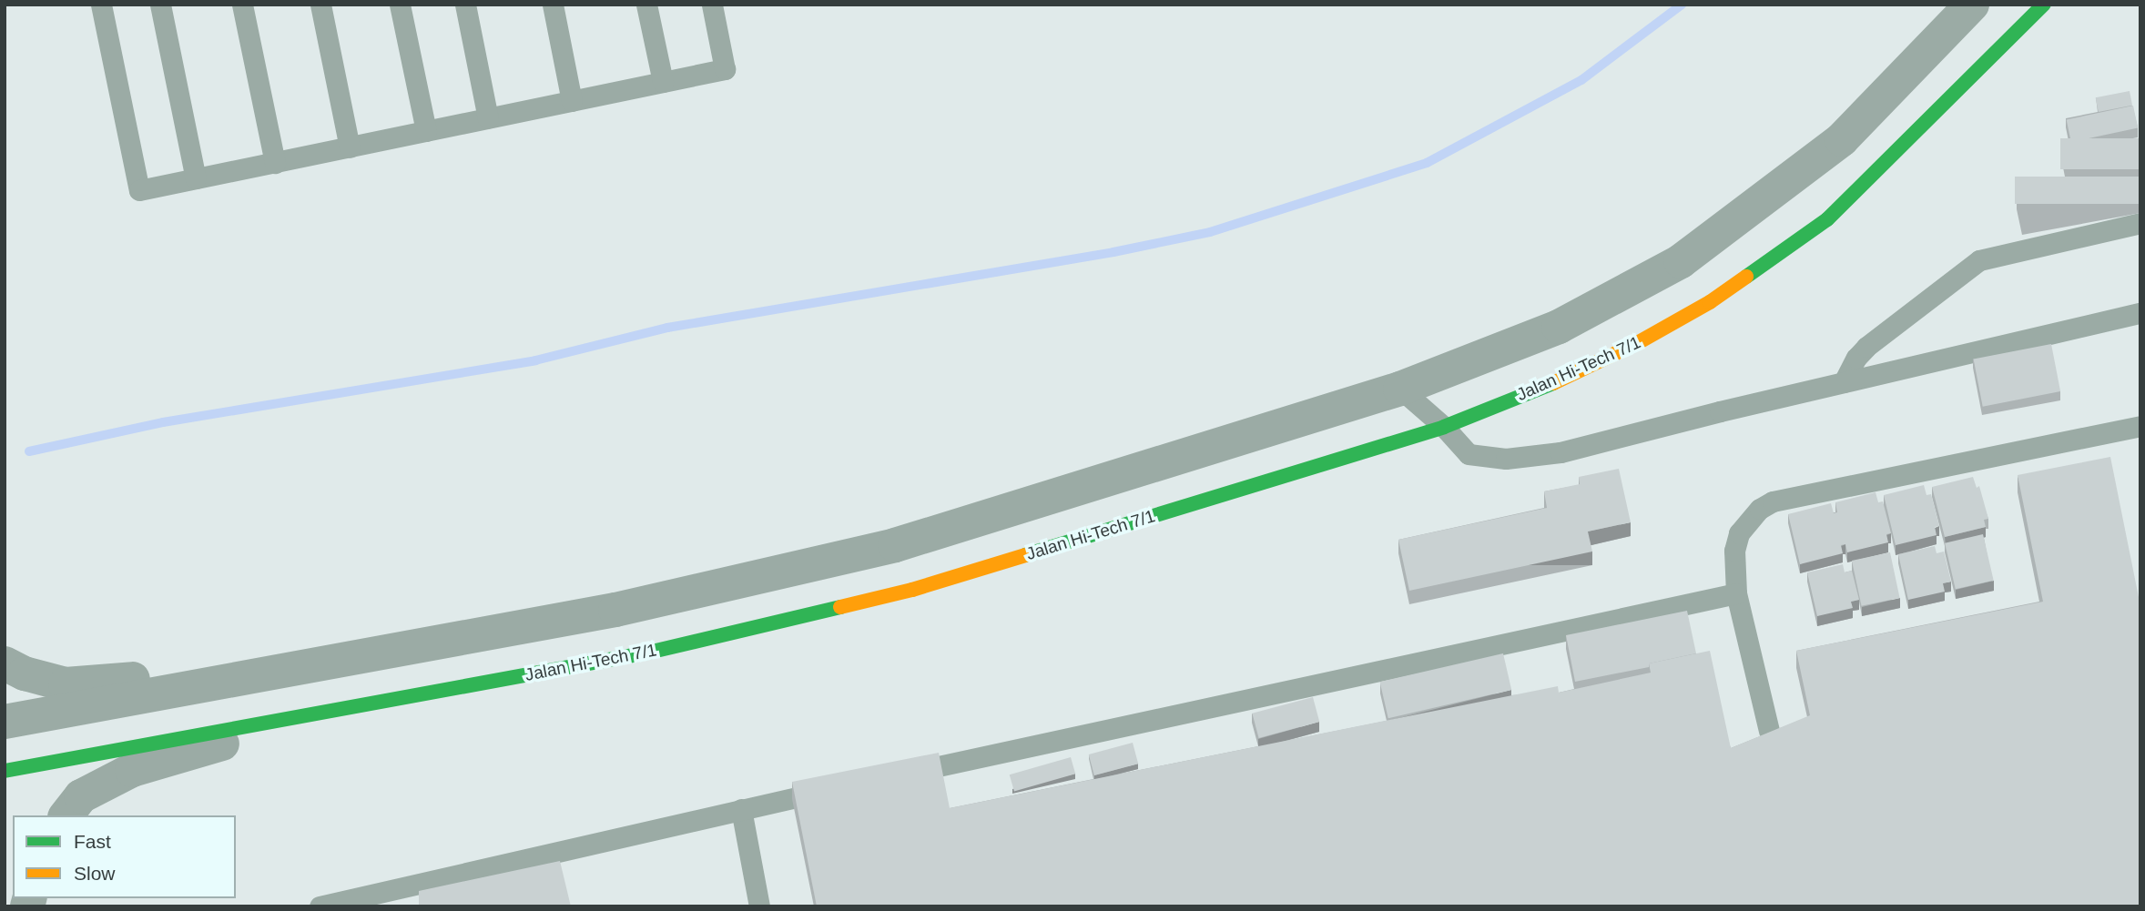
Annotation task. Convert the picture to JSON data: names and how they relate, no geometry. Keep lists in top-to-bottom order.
{
  "streets": {
    "street": ["Jalan Hi-Tech 7/1"]
  },
  "legend": ["Fast", "Slow"]
}
